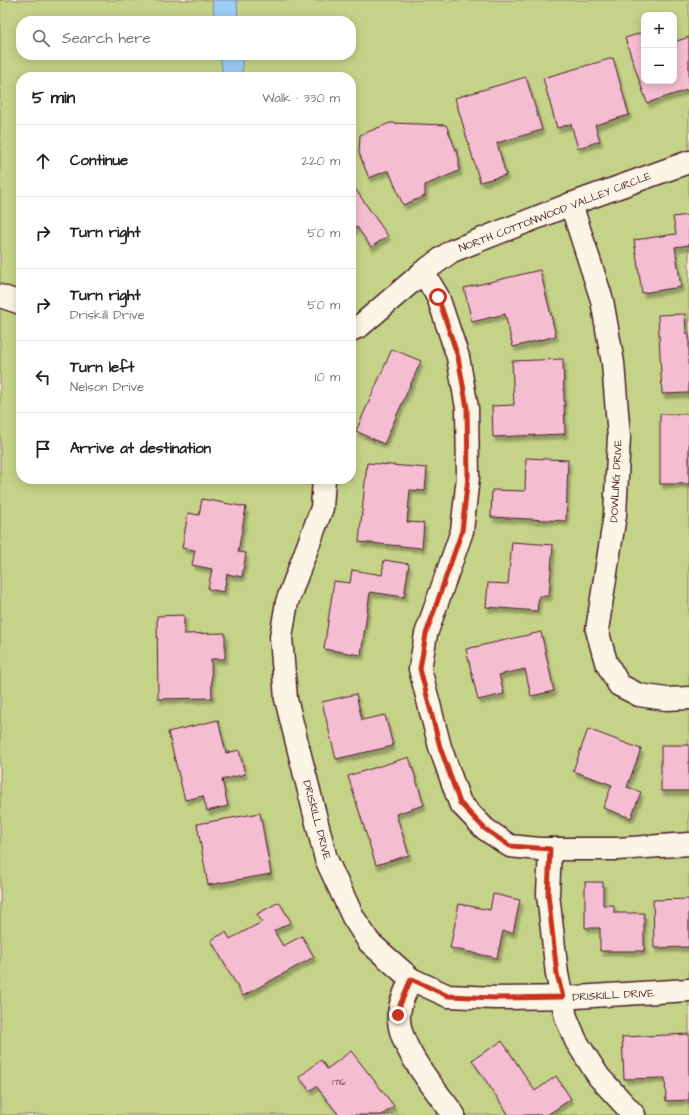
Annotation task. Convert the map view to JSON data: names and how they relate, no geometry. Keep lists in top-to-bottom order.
{
  "streets": {
    "street": ["NORTH COTTONWOOD VALLEY CIRCLE", "DOWLING DRIVE", "DRISKILL DRIVE"]
  },
  "crossings": [
    ["NORTH COTTONWOOD VALLEY CIRCLE", "DOWLING DRIVE"]
  ],
  "house_numbers": ["1716"],
  "page": {
    "map_buttons": ["+", "−"],
    "search": "Search here",
    "heading": ["5 min", "Walk · 330 m"],
    "list": [
      ["Continue", "220 m"],
      ["Turn right", "50 m"],
      ["Turn right", "Driskill Drive", "50 m"],
      ["Turn left", "Nelson Drive", "10 m"],
      "Arrive at destination"
    ]
  }
}
